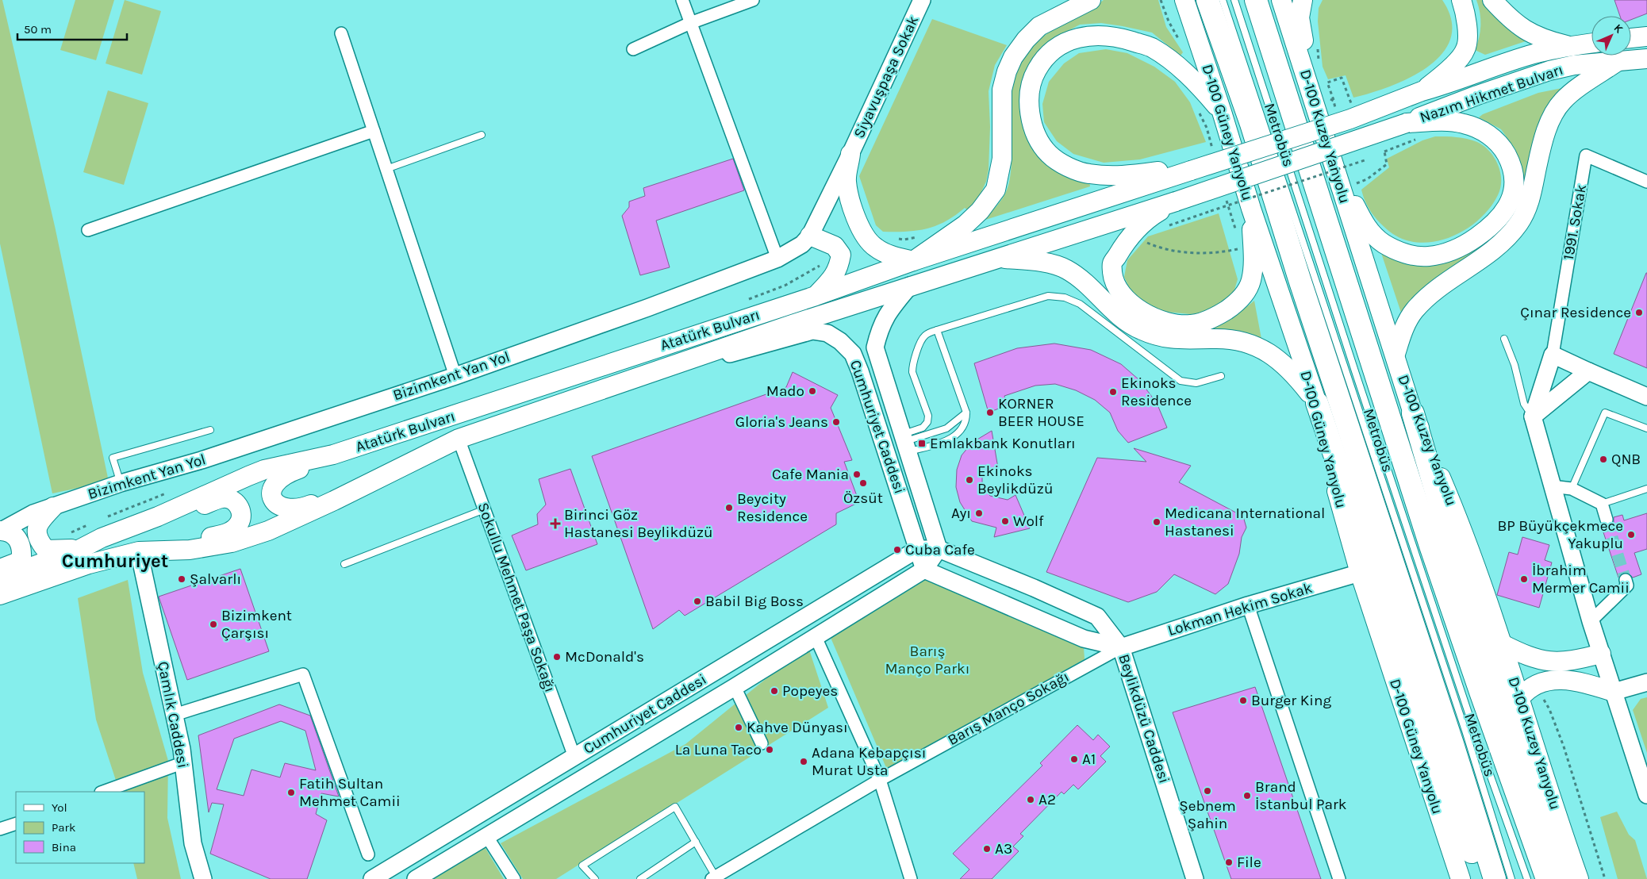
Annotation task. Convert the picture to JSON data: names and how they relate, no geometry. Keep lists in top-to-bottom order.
{
  "streets": {
    "main road": [
      "Siyavuşpaşa Sokak",
      "Nazım Hikmet Bulvarı",
      "D-100 Güney Yanyolu",
      "D-100 Kuzey Yanyolu",
      "Atatürk Bulvarı",
      "Bizimkent Yan Yol",
      "Cumhuriyet Caddesi",
      "Lokman Hekim Sokak",
      "Çamlık Caddesi",
      "Beylikdüzü Caddesi"
    ],
    "street": ["1991. Sokak", "Sokullu Mehmet Paşa Sokağı", "Barış Manço Sokağı"],
    "lane": ["Metrobüs"]
  },
  "crossings": [
    ["Siyavuşpaşa Sokak", "Bizimkent Yan Yol"],
    ["D-100 Güney Yanyolu", "Lokman Hekim Sokak"],
    ["Atatürk Bulvarı", "Cumhuriyet Caddesi"],
    ["Atatürk Bulvarı", "Sokullu Mehmet Paşa Sokağı"],
    ["Atatürk Bulvarı", "Çamlık Caddesi"],
    ["Cumhuriyet Caddesi", "Sokullu Mehmet Paşa Sokağı"],
    ["Cumhuriyet Caddesi", "Beylikdüzü Caddesi"],
    ["Lokman Hekim Sokak", "Barış Manço Sokağı"],
    ["Lokman Hekim Sokak", "Beylikdüzü Caddesi"],
    ["Barış Manço Sokağı", "Beylikdüzü Caddesi"]
  ],
  "districts": ["Cumhuriyet"],
  "parks": ["Barış Manço Parkı"],
  "places": {
    "other": [
      "Çınar Residence",
      "Mado",
      "Ekinoks Residence",
      "KORNER BEER HOUSE",
      "Gloria's Jeans",
      "QNB",
      "Cafe Mania",
      "Ekinoks Beylikdüzü",
      "Özsüt",
      "Beycity Residence",
      "Ayı",
      "Wolf",
      "Medicana International Hastanesi",
      "BP Büyükçekmece Yakuplu",
      "Cuba Cafe",
      "Şalvarlı",
      "İbrahim Mermer Camii",
      "Babil Big Boss",
      "Bizimkent Çarşısı",
      "McDonald's",
      "Popeyes",
      "Burger King",
      "Kahve Dünyası",
      "La Luna Taco",
      "A1",
      "Adana Kebapçısı Murat Usta",
      "Şebnem Şahin",
      "Fatih Sultan Mehmet Camii",
      "Brand İstanbul Park",
      "A2",
      "A3",
      "File"
    ],
    "transit": ["Emlakbank Konutları"],
    "health": ["Birinci Göz Hastanesi Beylikdüzü"]
  },
  "legend": ["Yol", "Park", "Bina"],
  "scale_bar": "50 m",
  "north": "top right"
}
